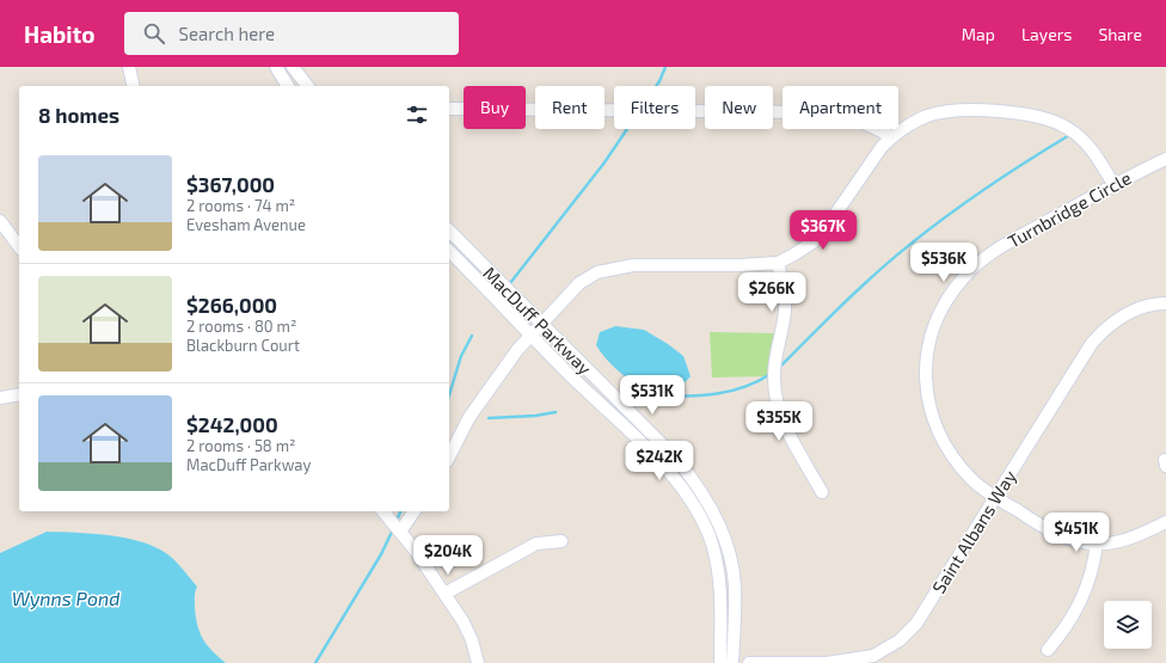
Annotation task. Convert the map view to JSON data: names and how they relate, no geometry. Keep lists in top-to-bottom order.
{
  "streets": {
    "street": ["Turnbridge Circle", "MacDuff Parkway", "Saint Albans Way"]
  },
  "crossings": [
    ["Turnbridge Circle", "Saint Albans Way"]
  ],
  "water": ["Wynns Pond"],
  "page": {
    "header": "Habito",
    "search": "Search here",
    "nav": ["Map", "Layers", "Share"],
    "chip": [
      "Buy",
      "Rent",
      "Filters",
      "New",
      "Apartment"
    ],
    "heading": "8 homes",
    "list": [
      {
        "name": "$367,000",
        "note": "2 rooms · 74 m² · Evesham Avenue"
      },
      {
        "name": "$266,000",
        "note": "2 rooms · 80 m² · Blackburn Court"
      },
      {
        "name": "$242,000",
        "note": "2 rooms · 58 m² · MacDuff Parkway"
      }
    ],
    "price": [
      "$367K",
      "$536K",
      "$266K",
      "$531K",
      "$355K",
      "$242K",
      "$451K",
      "$204K"
    ]
  }
}
